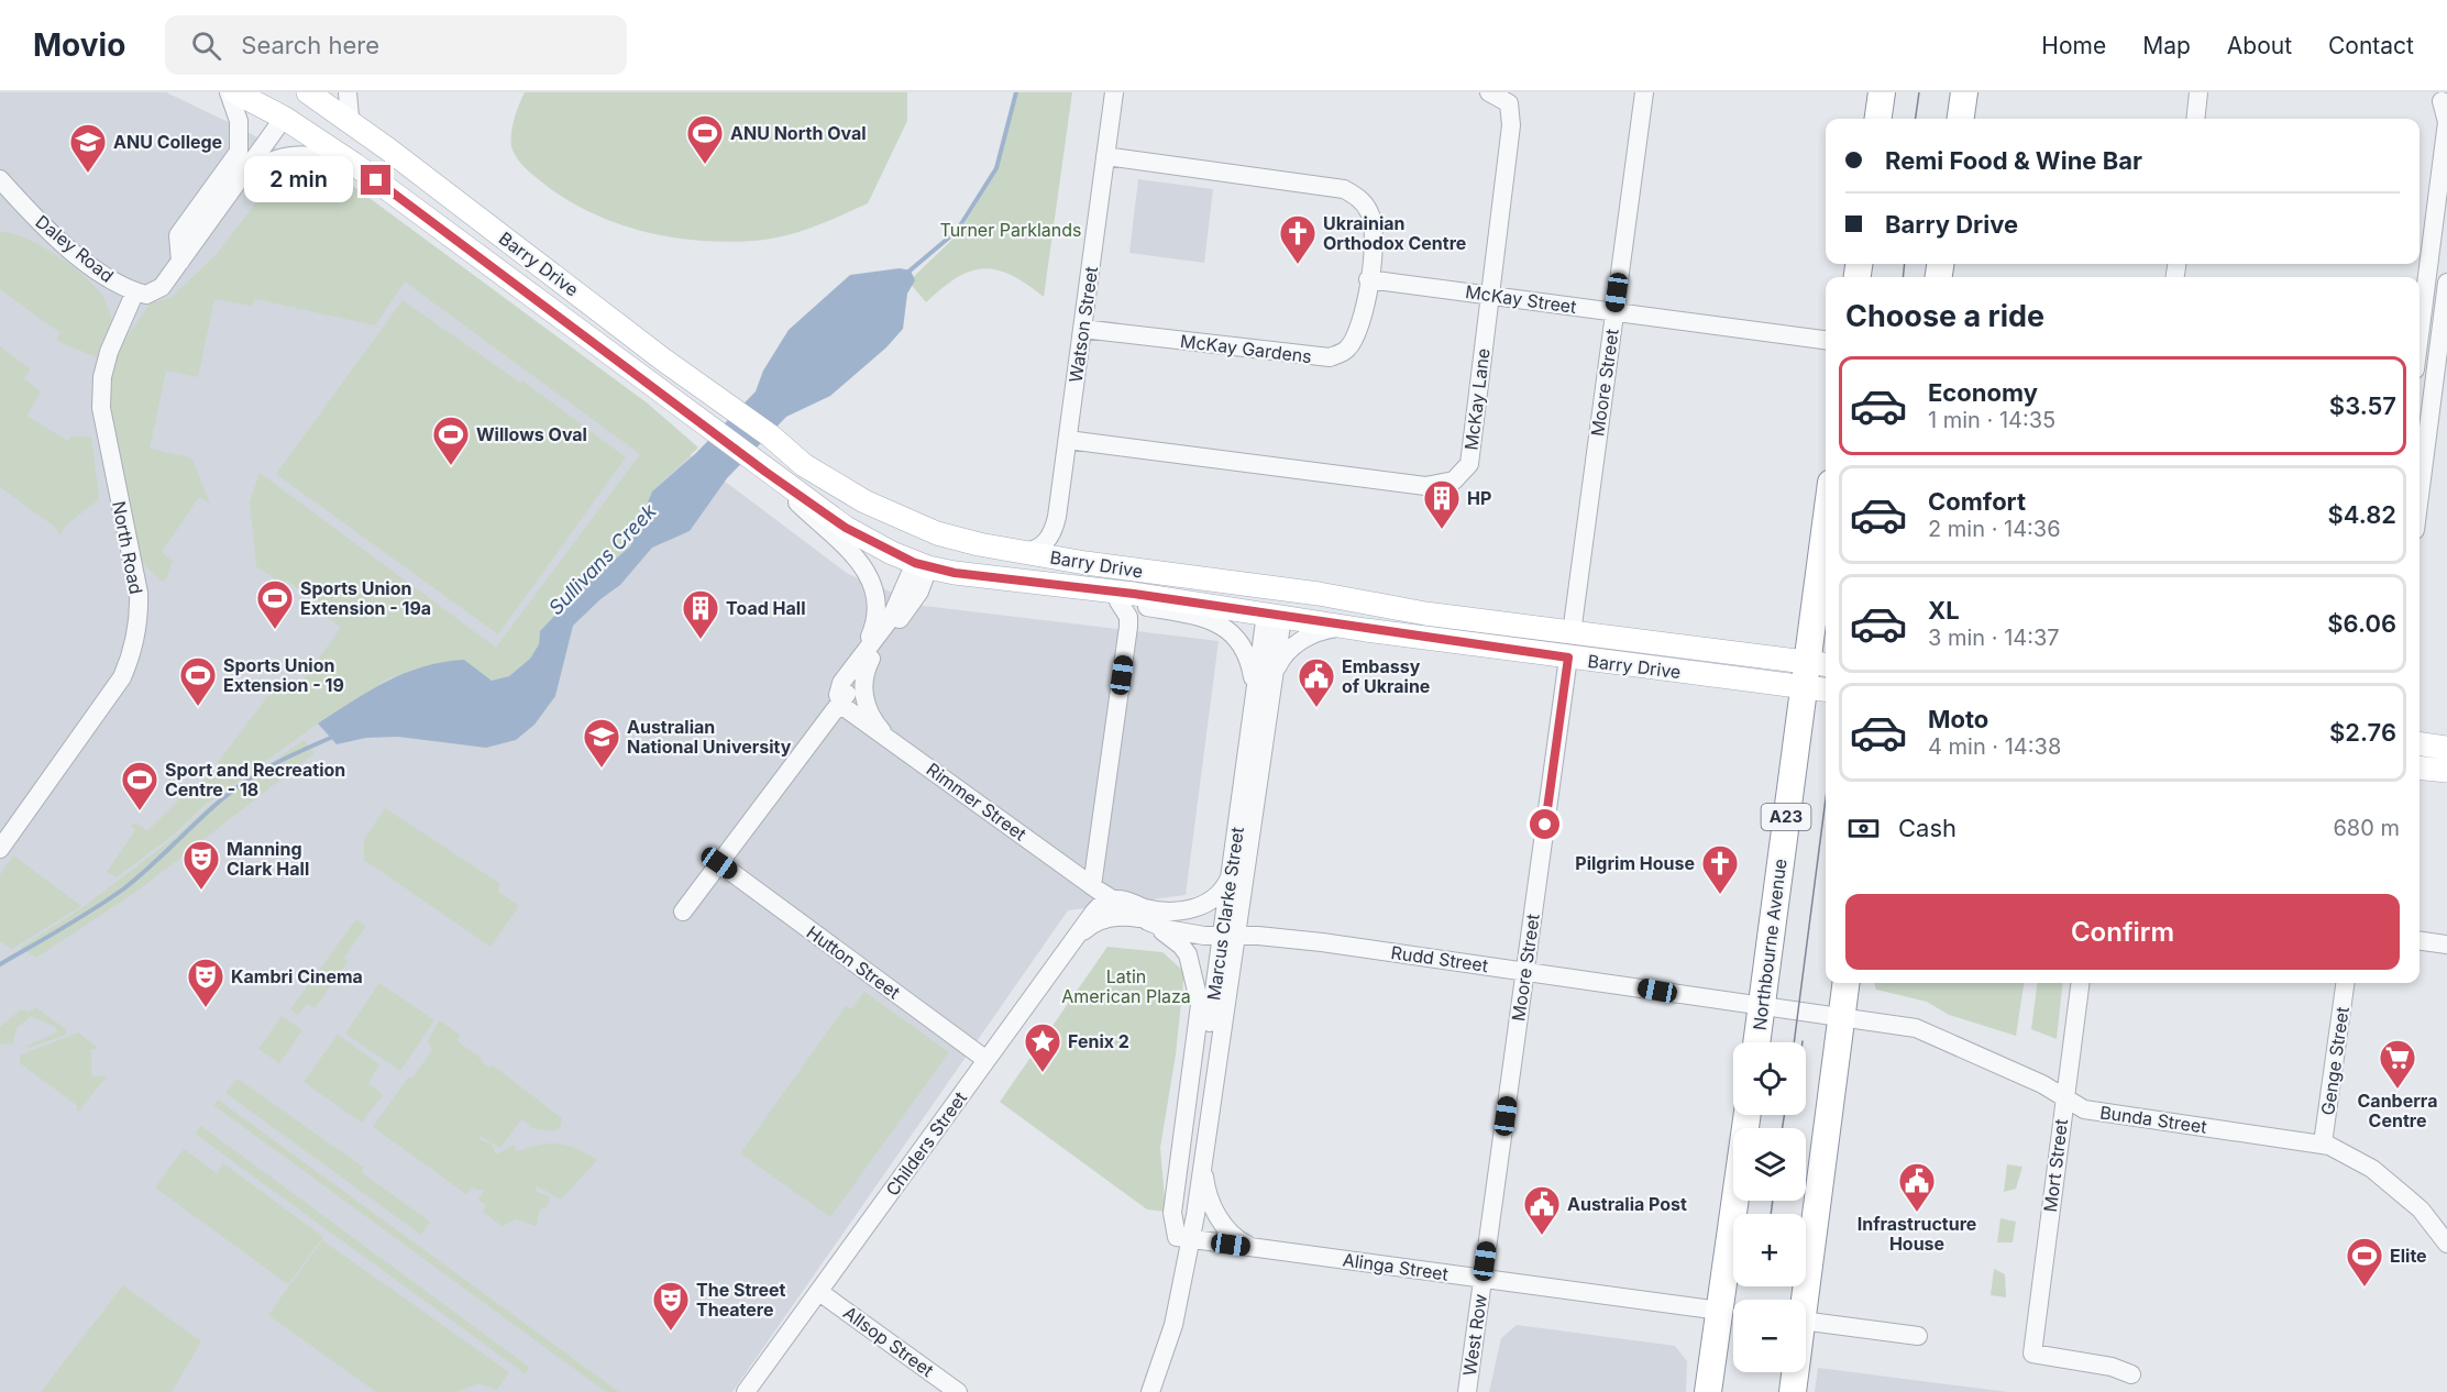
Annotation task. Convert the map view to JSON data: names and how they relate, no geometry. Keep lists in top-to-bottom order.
{
  "streets": {
    "highway": ["A23", "Northbourne Avenue"],
    "main road": ["Barry Drive", "Marcus Clarke Street"],
    "street": [
      "Daley Road",
      "McKay Street",
      "Watson Street",
      "McKay Gardens",
      "Moore Street",
      "McKay Lane",
      "North Road",
      "Rimmer Street",
      "Rudd Street",
      "Hutton Street",
      "Genge Street",
      "Bunda Street",
      "Childers Street",
      "Mort Street",
      "Alinga Street",
      "West Row",
      "Allsop Street"
    ]
  },
  "crossings": [
    ["Daley Road", "North Road"],
    ["Barry Drive", "Watson Street"],
    ["Barry Drive", "Moore Street"],
    ["Barry Drive", "Marcus Clarke Street"],
    ["Barry Drive", "Northbourne Avenue"],
    ["McKay Street", "McKay Gardens"],
    ["McKay Street", "Moore Street"],
    ["McKay Street", "McKay Lane"],
    ["Watson Street", "McKay Gardens"],
    ["Watson Street", "McKay Lane"],
    ["Moore Street", "Rudd Street"],
    ["Moore Street", "Alinga Street"],
    ["Moore Street", "West Row"],
    ["Rimmer Street", "Marcus Clarke Street"],
    ["Rimmer Street", "Rudd Street"],
    ["Rimmer Street", "Childers Street"],
    ["Marcus Clarke Street", "Rudd Street"],
    ["Marcus Clarke Street", "Alinga Street"],
    ["Northbourne Avenue", "Rudd Street"],
    ["Rudd Street", "Bunda Street"],
    ["Hutton Street", "Childers Street"],
    ["Genge Street", "Bunda Street"],
    ["Bunda Street", "Mort Street"],
    ["Childers Street", "Allsop Street"],
    ["Alinga Street", "West Row"]
  ],
  "water": ["Sullivans Creek"],
  "parks": ["Turner Parklands", "Latin American Plaza"],
  "places": {
    "sports": [
      "ANU North Oval",
      "Willows Oval",
      "Sports Union Extension - 19a",
      "Sports Union Extension - 19",
      "Sport and Recreation Centre - 18",
      "Elite"
    ],
    "school or university": ["ANU College", "Australian National University"],
    "church": ["Ukrainian Orthodox Centre", "Pilgrim House"],
    "building": ["HP", "Toad Hall"],
    "public building": ["Embassy of Ukraine", "Infrastructure House", "Australia Post"],
    "theatre": ["Manning Clark Hall", "Kambri Cinema", "The Street Theatere"],
    "place": ["Fenix 2"],
    "supermarket": ["Canberra Centre"]
  },
  "page": {
    "header": "Movio",
    "search": "Search here",
    "nav": [
      "Home",
      "Map",
      "About",
      "Contact"
    ],
    "banner": ["Remi Food & Wine Bar", "Barry Drive"],
    "bubble": "2 min",
    "heading": "Choose a ride",
    "list": [
      {
        "name": "Economy",
        "note": "1 min · 14:35",
        "value": "$3.57"
      },
      {
        "name": "Comfort",
        "note": "2 min · 14:36",
        "value": "$4.82"
      },
      {
        "name": "XL",
        "note": "3 min · 14:37",
        "value": "$6.06"
      },
      {
        "name": "Moto",
        "note": "4 min · 14:38",
        "value": "$2.76"
      }
    ],
    "pay": ["Cash", "680 m"],
    "buttons": "Confirm",
    "map_buttons": ["+", "−"]
  }
}
